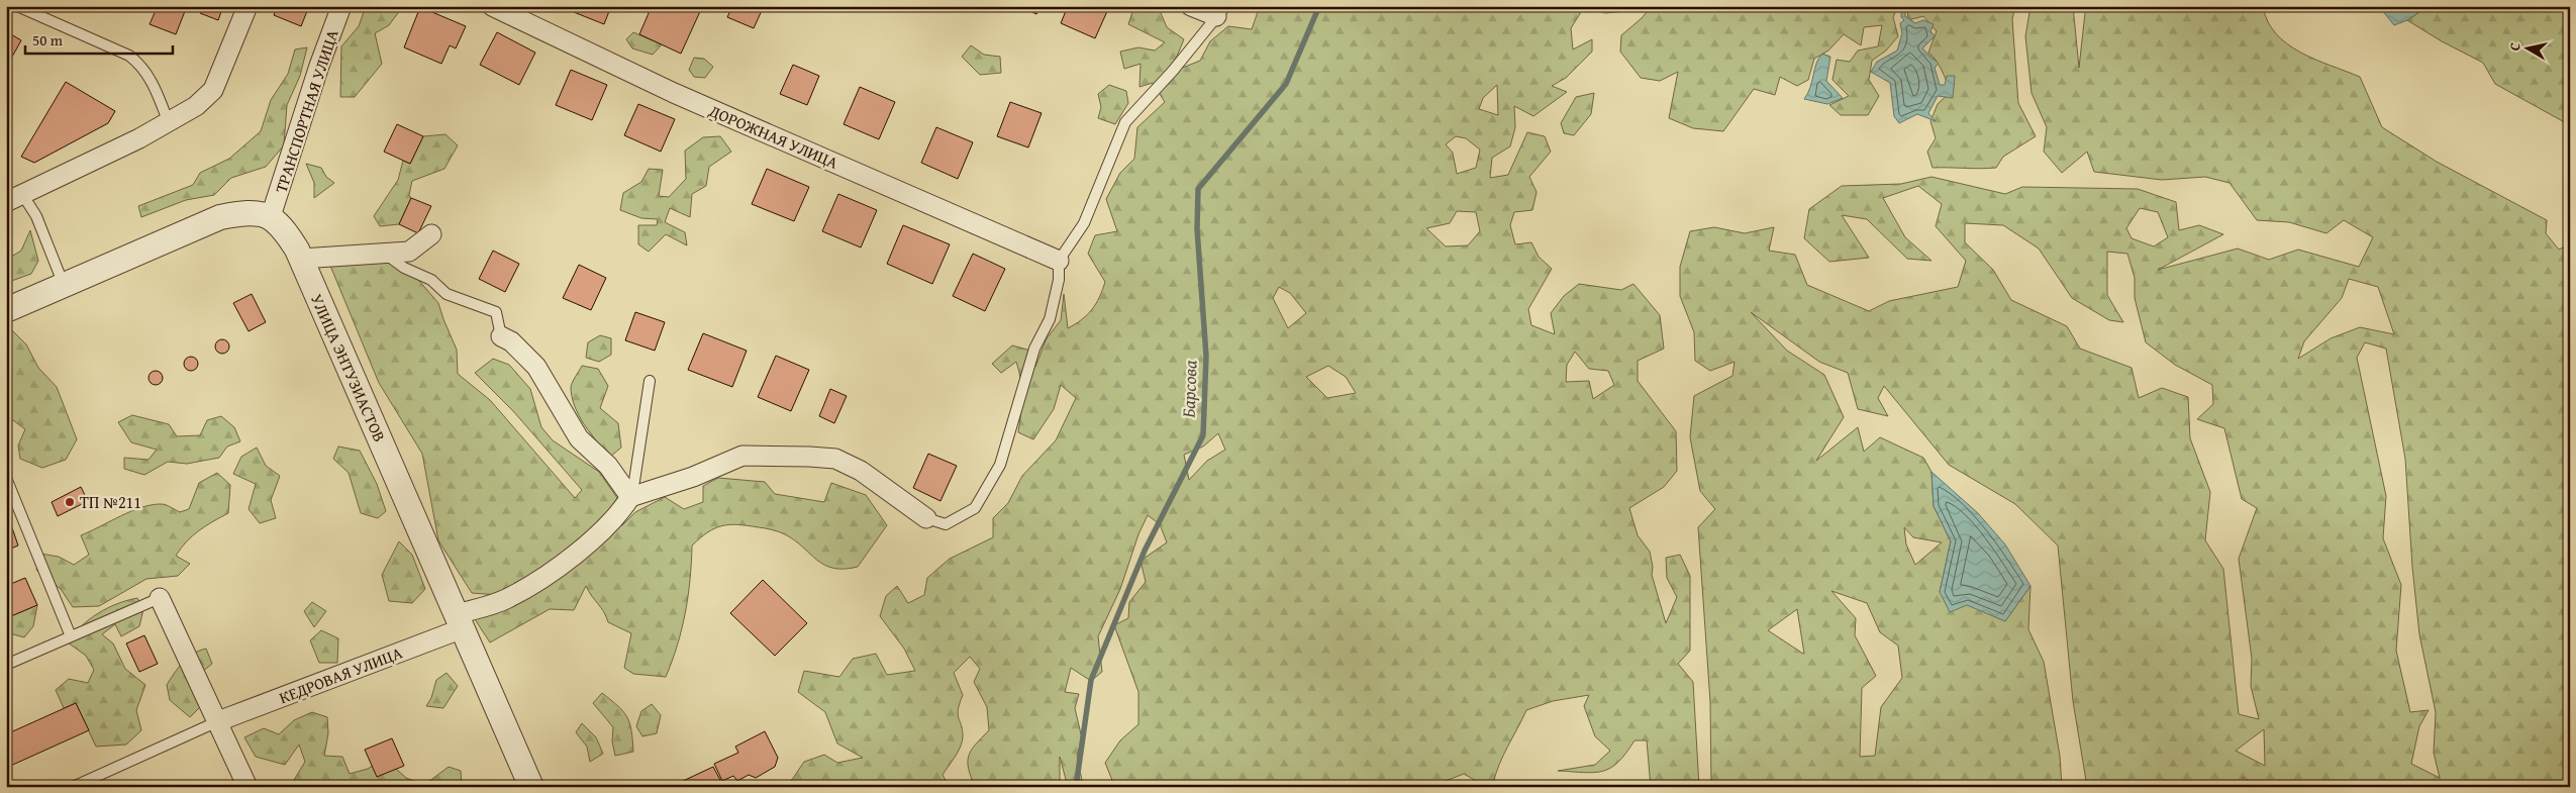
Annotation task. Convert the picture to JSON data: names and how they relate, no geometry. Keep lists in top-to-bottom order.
{
  "streets": {
    "street": [
      "ТРАНСПОРТНАЯ УЛИЦА",
      "ДОРОЖНАЯ УЛИЦА",
      "УЛИЦА ЭНТУЗИАСТОВ",
      "КЕДРОВАЯ УЛИЦА"
    ]
  },
  "crossings": [
    ["ТРАНСПОРТНАЯ УЛИЦА", "УЛИЦА ЭНТУЗИАСТОВ"],
    ["УЛИЦА ЭНТУЗИАСТОВ", "КЕДРОВАЯ УЛИЦА"]
  ],
  "water": ["Барсова"],
  "places": ["ТП №211"],
  "scale_bar": "50 m",
  "north": "left"
}
